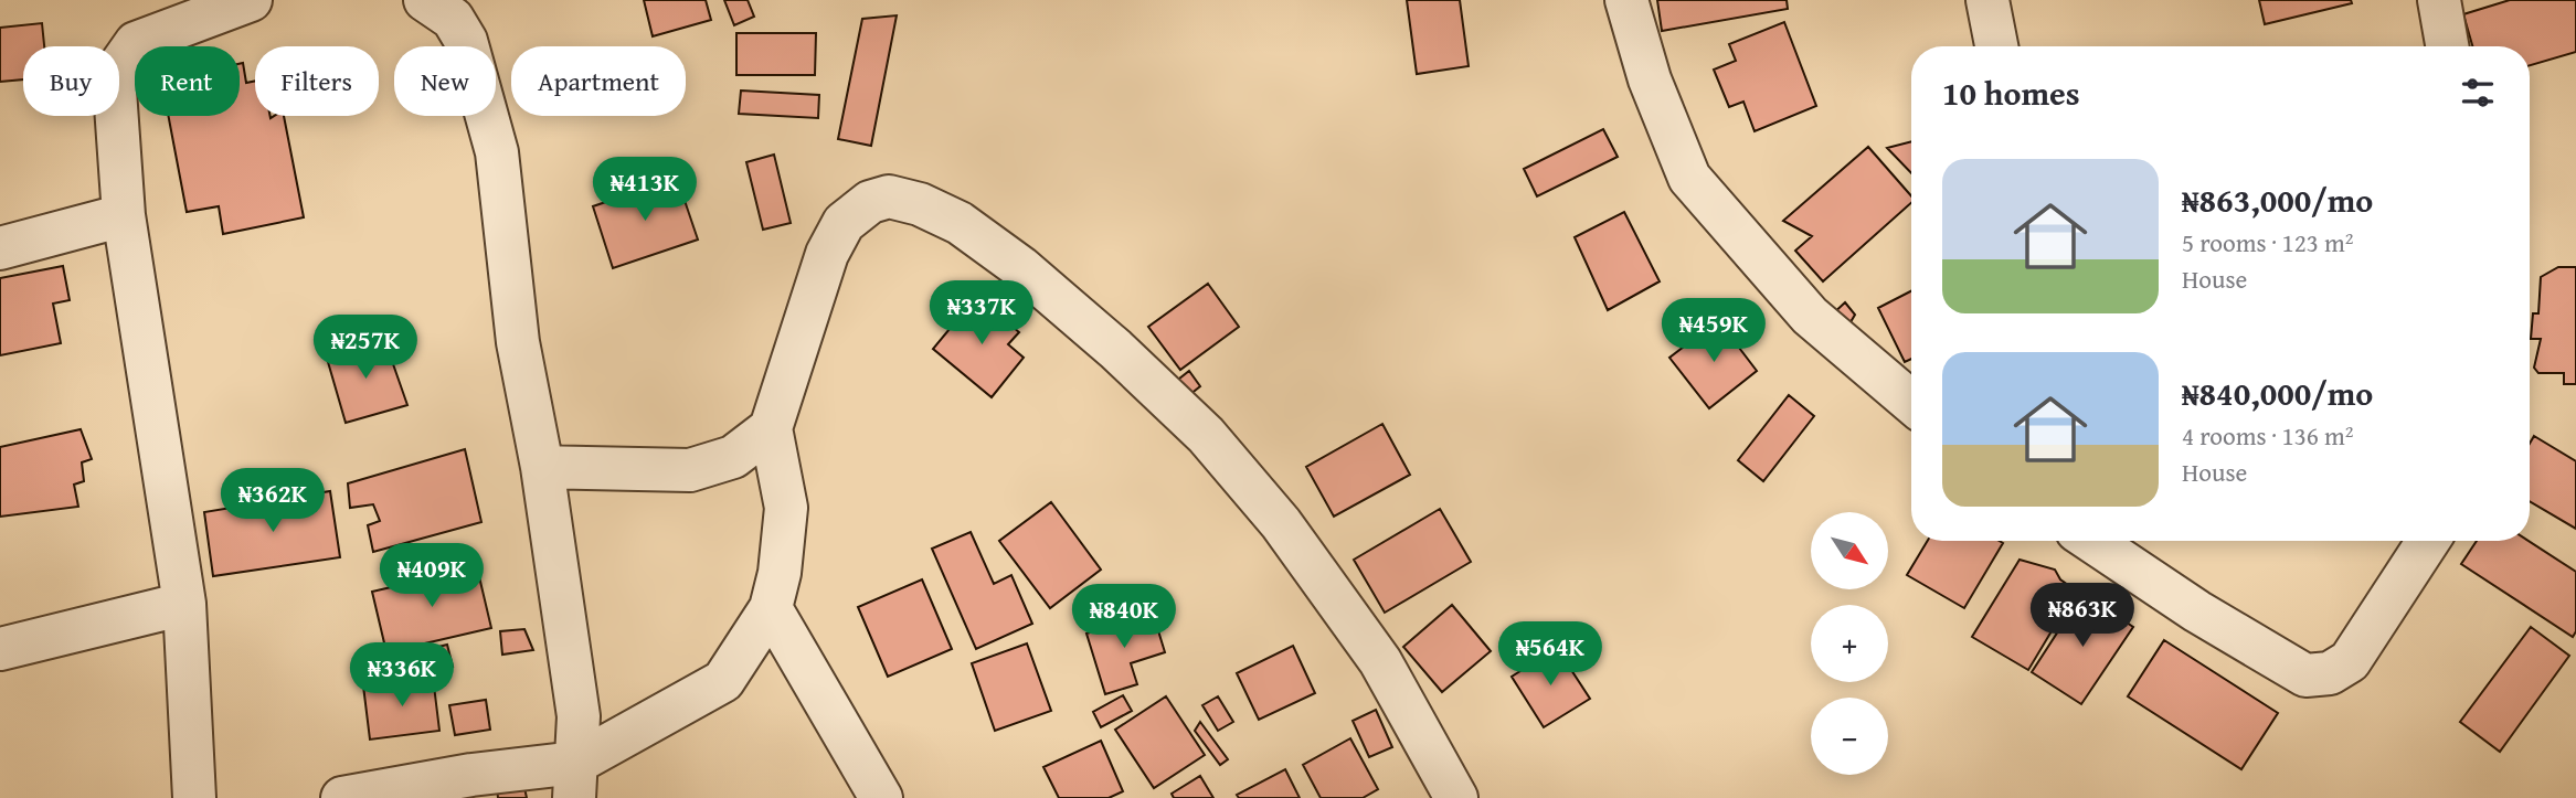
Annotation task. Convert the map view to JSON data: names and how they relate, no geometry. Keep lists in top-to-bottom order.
{
  "north": "bottom right",
  "page": {
    "chip": [
      "Buy",
      "Rent",
      "Filters",
      "New",
      "Apartment"
    ],
    "heading": "10 homes",
    "list": [
      {
        "name": "₦863,000/mo",
        "note": "5 rooms · 123 m² · House"
      },
      {
        "name": "₦840,000/mo",
        "note": "4 rooms · 136 m² · House"
      }
    ],
    "price": [
      "₦413K",
      "₦337K",
      "₦459K",
      "₦257K",
      "₦362K",
      "₦409K",
      "₦863K",
      "₦840K",
      "₦564K",
      "₦336K"
    ],
    "map_buttons": ["+", "−"]
  }
}
